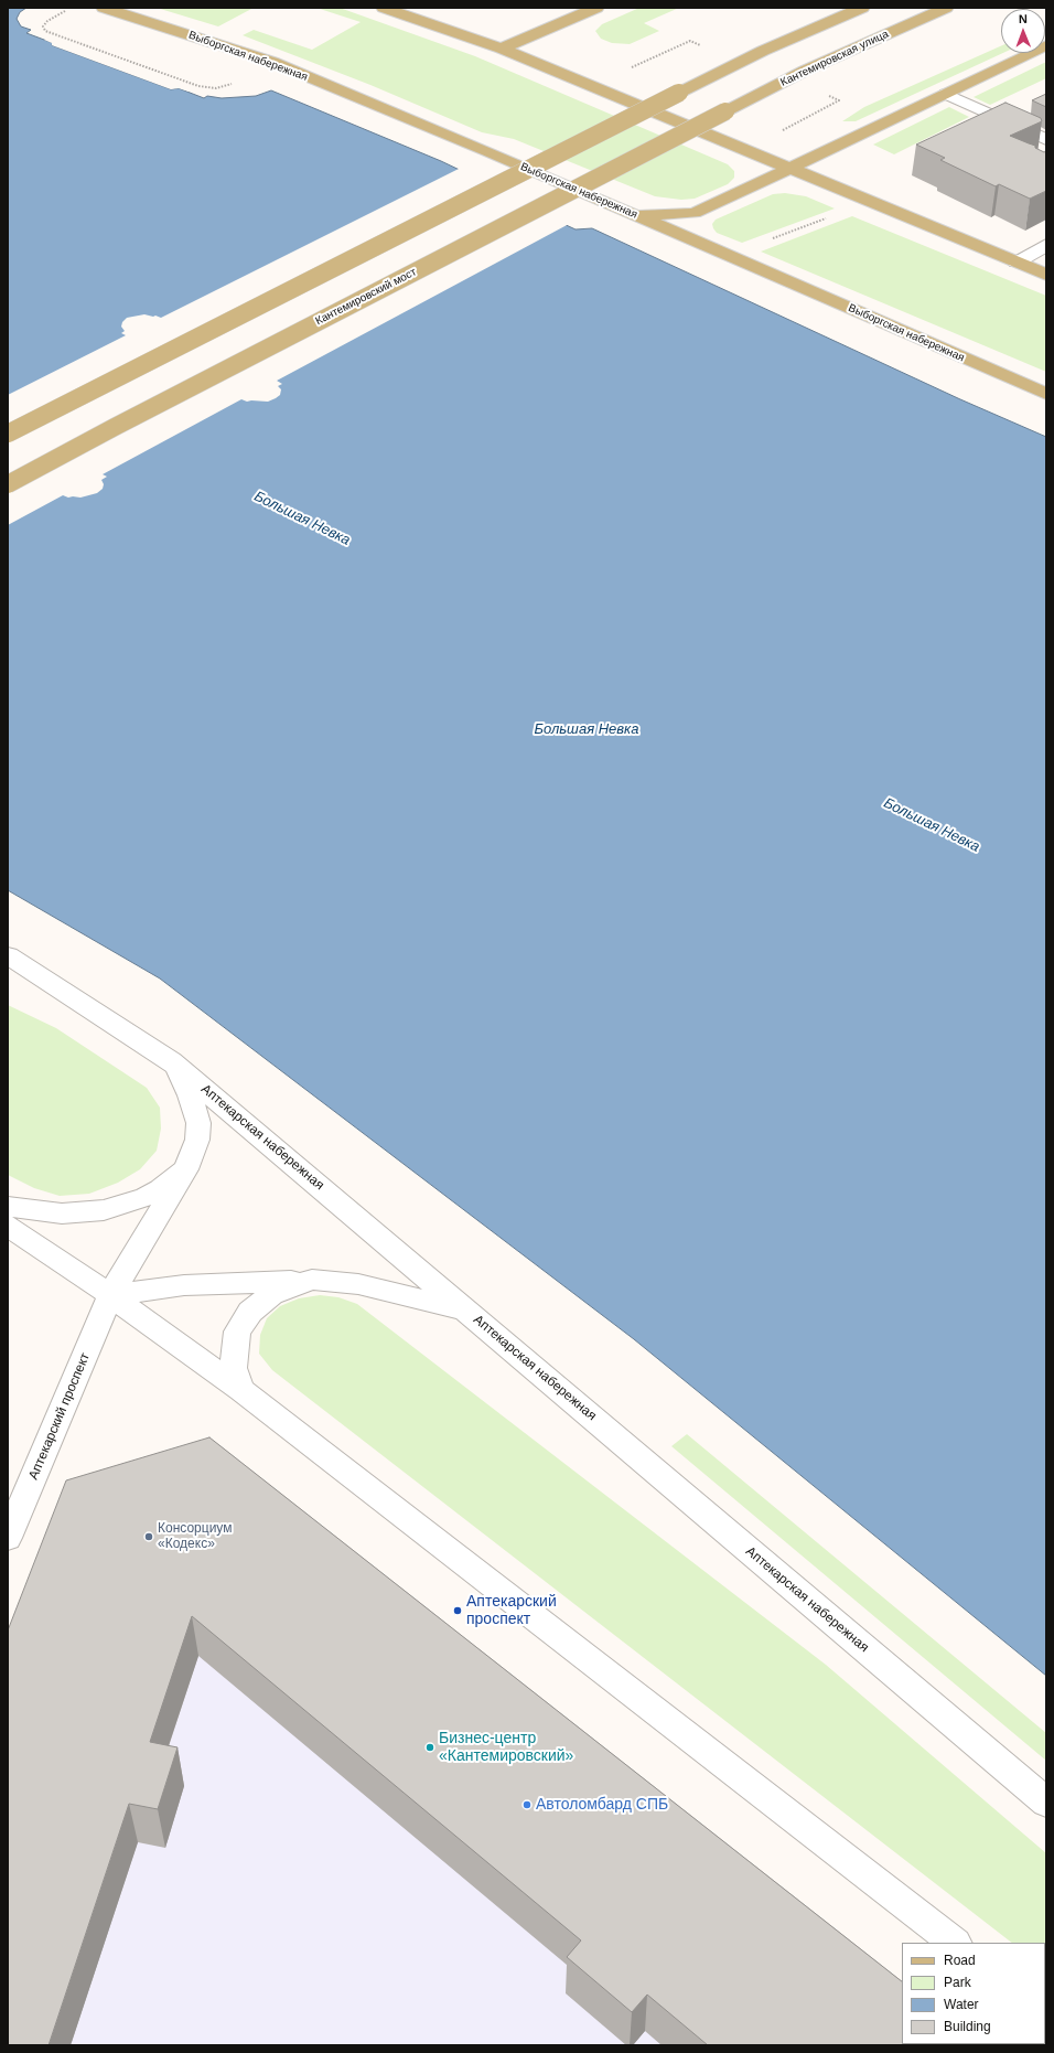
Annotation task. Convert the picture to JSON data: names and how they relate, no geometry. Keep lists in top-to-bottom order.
{
  "streets": {
    "main road": ["Выборгская набережная", "Кантемировская улица", "Кантемировский мост"],
    "street": ["Аптекарская набережная", "Аптекарский проспект"]
  },
  "crossings": [
    ["Кантемировская улица", "Кантемировский мост"],
    ["Аптекарская набережная", "Аптекарский проспект"]
  ],
  "water": ["Большая Невка"],
  "places": [
    "Консорциум «Кодекс»",
    "Аптекарский проспект",
    "Бизнес-центр «Кантемировский»",
    "Автоломбард СПБ"
  ],
  "legend": [
    "Road",
    "Park",
    "Water",
    "Building"
  ],
  "north": "top"
}
